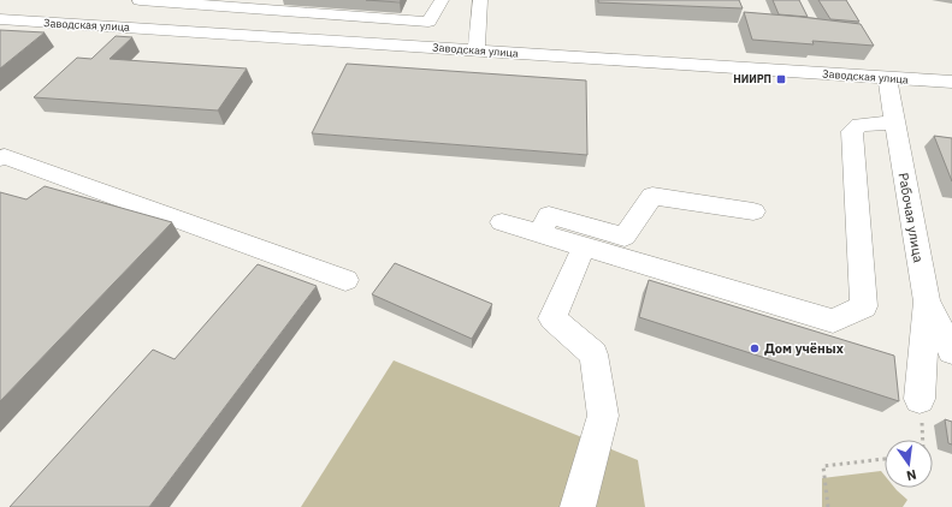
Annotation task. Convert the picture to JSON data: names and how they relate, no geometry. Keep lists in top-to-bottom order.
{
  "streets": {
    "street": ["Заводская улица", "Рабочая улица"]
  },
  "crossings": [
    ["Заводская улица", "Рабочая улица"]
  ],
  "places": {
    "transit": ["НИИРП"],
    "other": ["Дом учёных"]
  },
  "north": "bottom"
}
